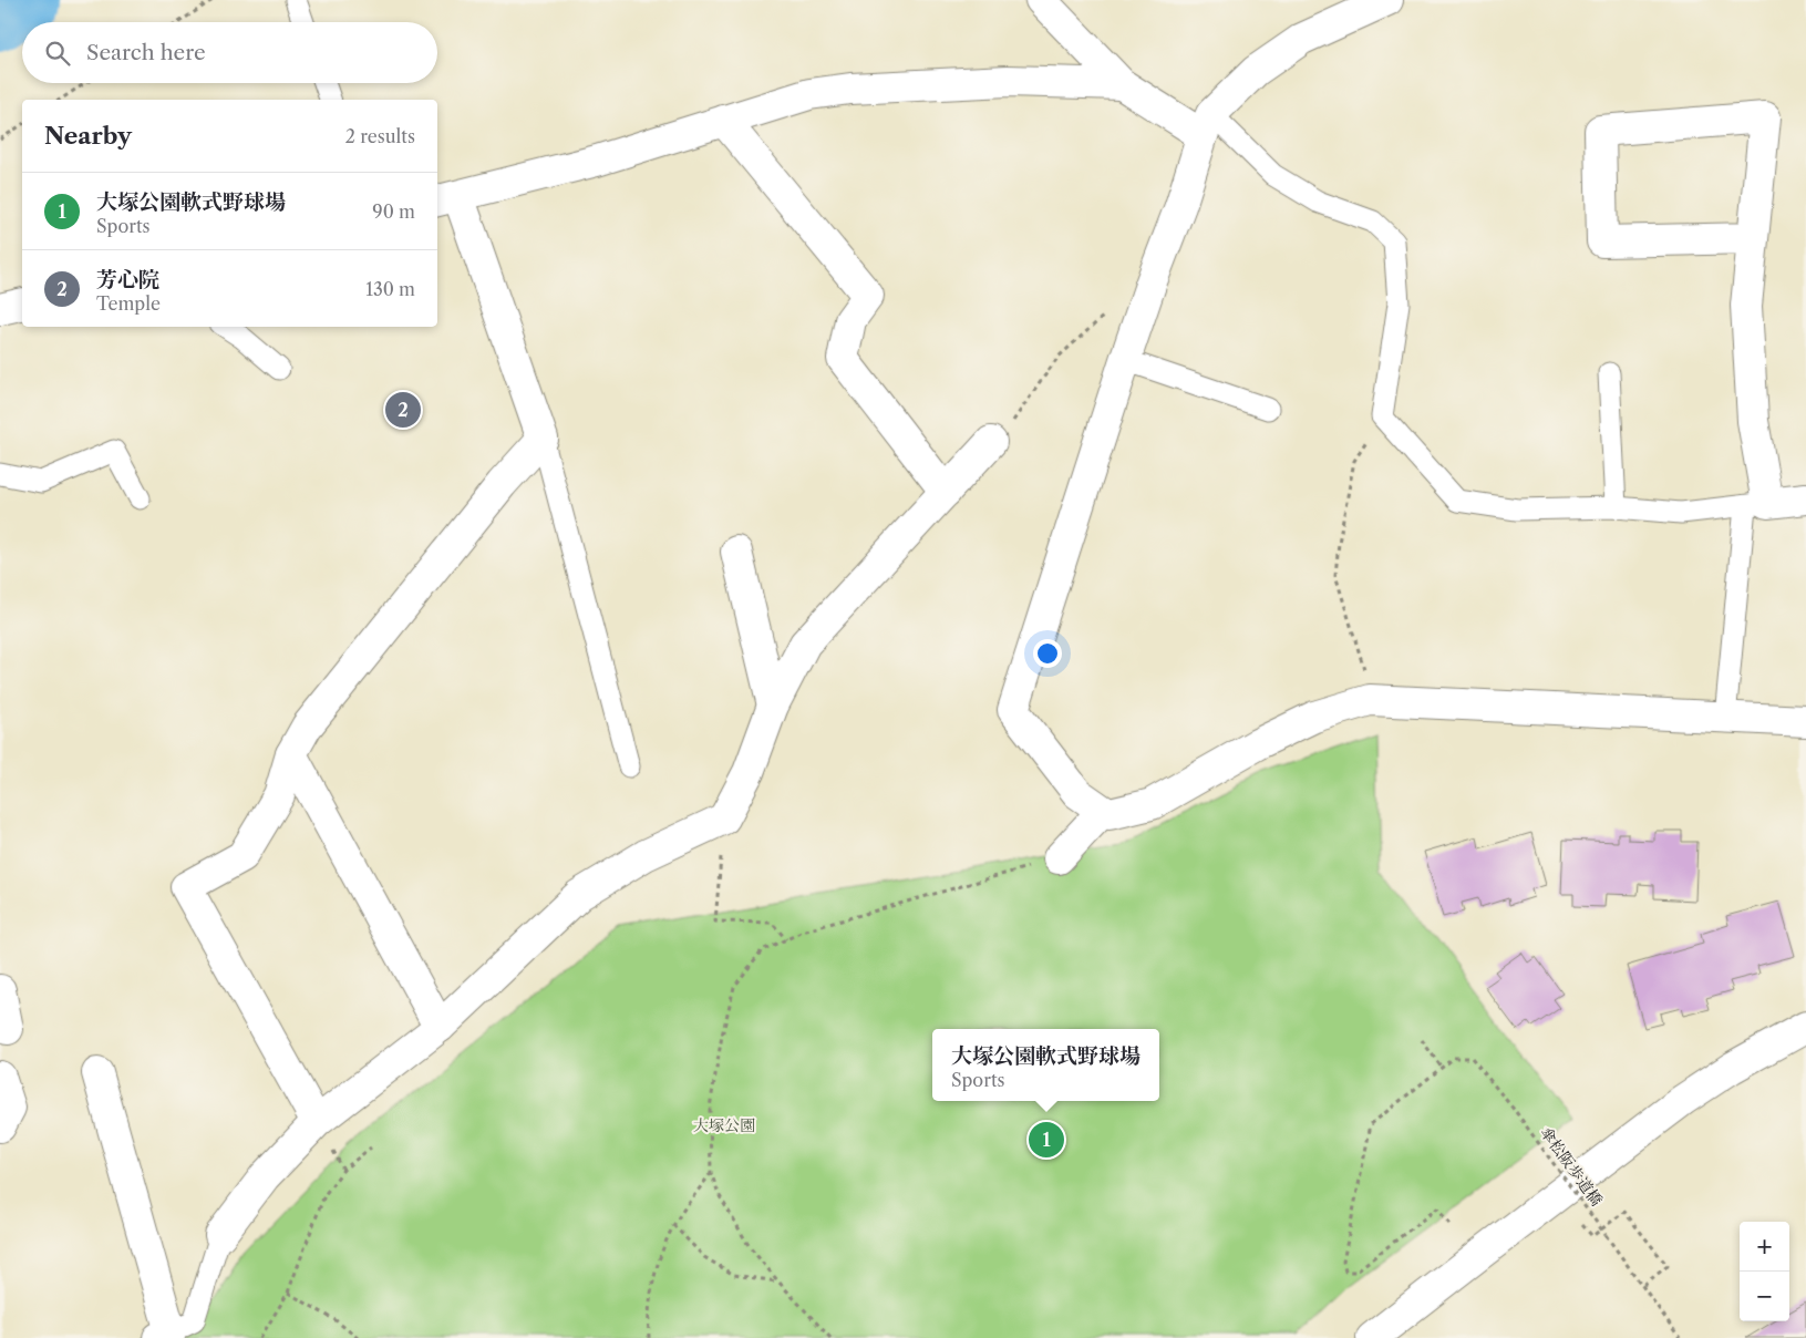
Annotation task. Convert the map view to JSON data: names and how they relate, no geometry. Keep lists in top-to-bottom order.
{
  "streets": {
    "path": ["傘松阪歩道橋"]
  },
  "parks": ["大塚公園"],
  "page": {
    "search": "Search here",
    "heading": ["Nearby", "2 results"],
    "list": [
      {
        "mark": "1",
        "name": "大塚公園軟式野球場",
        "note": "Sports",
        "value": "90 m"
      },
      {
        "mark": "2",
        "name": "芳心院",
        "note": "Temple",
        "value": "130 m"
      }
    ],
    "pins": ["2", "1"],
    "popup": ["大塚公園軟式野球場", "Sports"],
    "map_buttons": ["+", "−"]
  }
}
